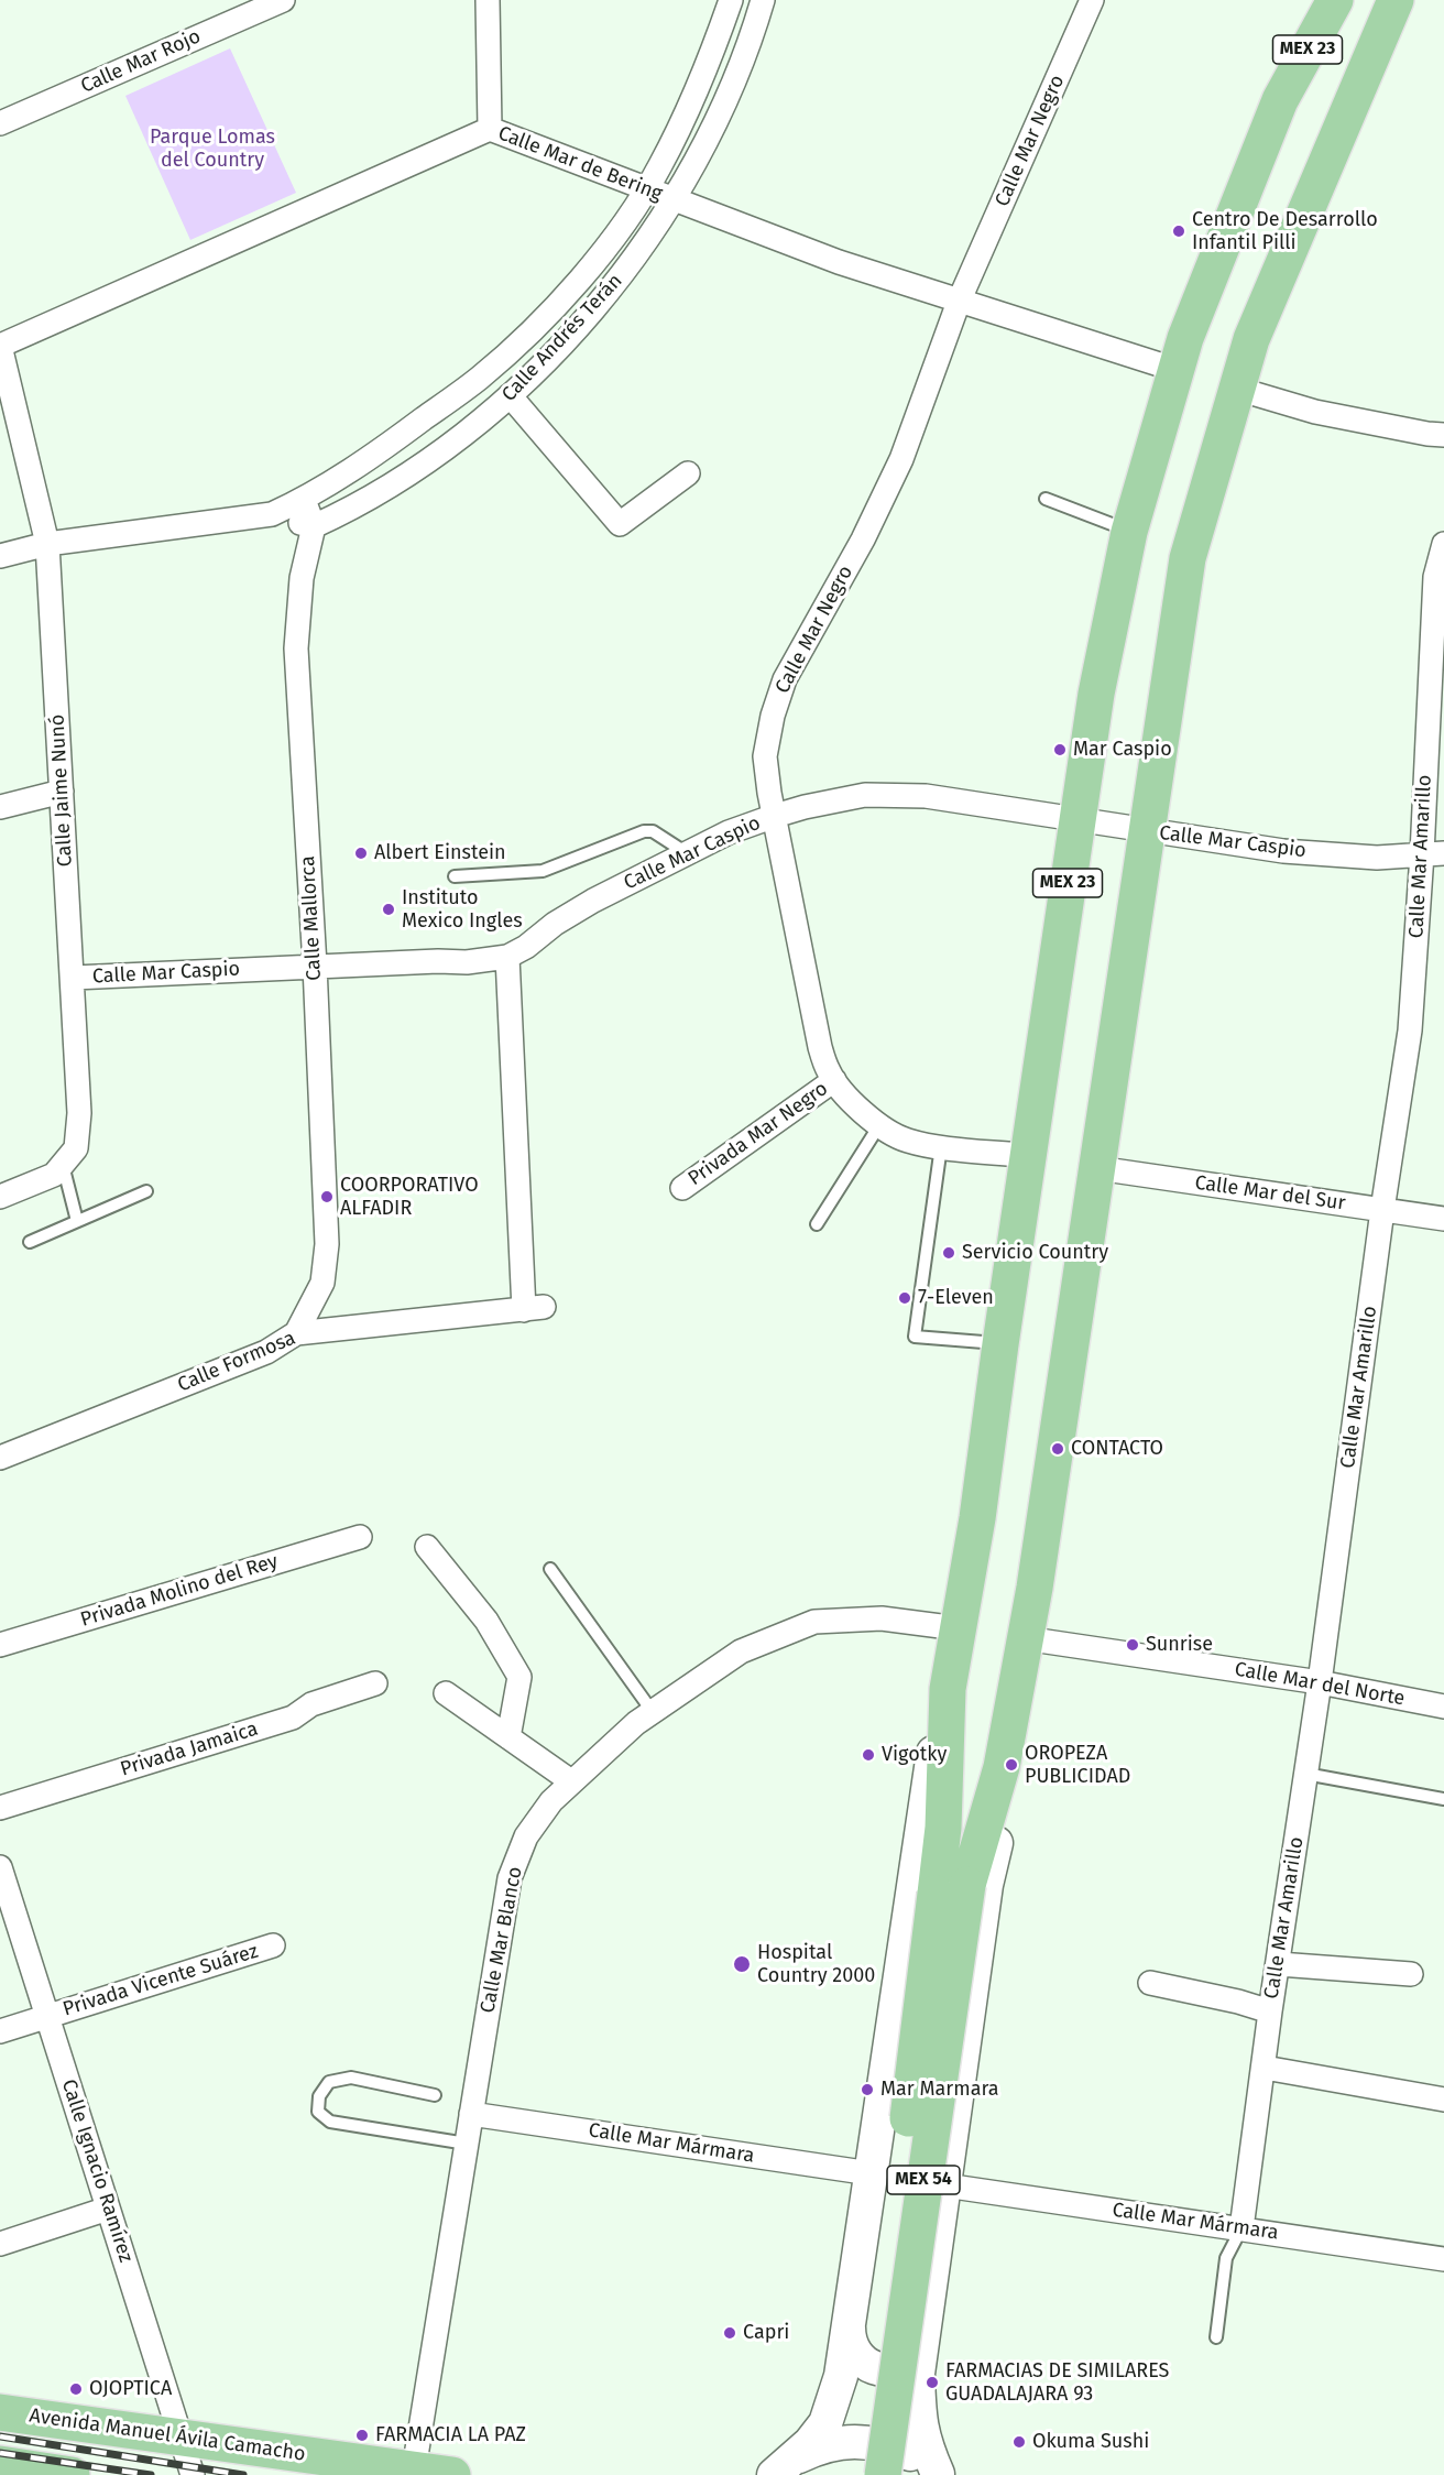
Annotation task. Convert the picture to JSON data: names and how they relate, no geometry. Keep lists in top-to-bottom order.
{
  "streets": {
    "main road": ["MEX 23", "MEX 54", "Avenida Manuel Ávila Camacho"],
    "street": [
      "Calle Mar Rojo",
      "Calle Mar Negro",
      "Calle Mar de Bering",
      "Calle Andrés Terán",
      "Calle Jaime Nunó",
      "Calle Mar Caspio",
      "Calle Mar Amarillo",
      "Calle Mallorca",
      "Privada Mar Negro",
      "Calle Mar del Sur",
      "Calle Formosa",
      "Privada Molino del Rey",
      "Calle Mar del Norte",
      "Privada Jamaica",
      "Calle Mar Blanco",
      "Privada Vicente Suárez",
      "Calle Mar Mármara",
      "Calle Ignacio Ramírez"
    ]
  },
  "crossings": [
    ["MEX 23", "Calle Mar Negro"],
    ["MEX 23", "Calle Mar de Bering"],
    ["MEX 23", "Calle Mar Caspio"],
    ["MEX 23", "Calle Mar del Sur"],
    ["MEX 23", "Calle Mar del Norte"],
    ["MEX 23", "Calle Mar Blanco"],
    ["MEX 23", "Calle Mar Mármara"],
    ["MEX 23", "MEX 54"],
    ["Calle Mar Negro", "Calle Mar de Bering"],
    ["Calle Mar Negro", "Calle Mar Caspio"],
    ["Calle Mar Negro", "Privada Mar Negro"],
    ["Calle Mar de Bering", "Calle Andrés Terán"],
    ["Calle Mar de Bering", "Calle Jaime Nunó"],
    ["Calle Andrés Terán", "Calle Jaime Nunó"],
    ["Calle Andrés Terán", "Calle Mallorca"],
    ["Calle Jaime Nunó", "Calle Mar Caspio"],
    ["Calle Mar Caspio", "Calle Mar Amarillo"],
    ["Calle Mar Caspio", "Calle Mallorca"],
    ["Calle Mar Caspio", "Calle Formosa"],
    ["Calle Mar Amarillo", "Calle Mar del Sur"],
    ["Calle Mar Amarillo", "Calle Mar del Norte"],
    ["Calle Mar Amarillo", "Calle Mar Mármara"],
    ["Calle Mallorca", "Calle Formosa"],
    ["Calle Mar Blanco", "Calle Mar Mármara"],
    ["Calle Mar Blanco", "Avenida Manuel Ávila Camacho"],
    ["Privada Vicente Suárez", "Calle Ignacio Ramírez"],
    ["Calle Ignacio Ramírez", "Avenida Manuel Ávila Camacho"]
  ],
  "parks": ["Parque Lomas del Country"],
  "places": [
    "Centro De Desarrollo Infantil Pilli",
    "Mar Caspio",
    "Albert Einstein",
    "Instituto Mexico Ingles",
    "COORPORATIVO ALFADIR",
    "Servicio Country",
    "7-Eleven",
    "CONTACTO",
    "Sunrise",
    "Vigotky",
    "OROPEZA PUBLICIDAD",
    "Hospital Country 2000",
    "Mar Marmara",
    "Capri",
    "FARMACIAS DE SIMILARES GUADALAJARA 93",
    "OJOPTICA",
    "FARMACIA LA PAZ",
    "Okuma Sushi"
  ]
}
